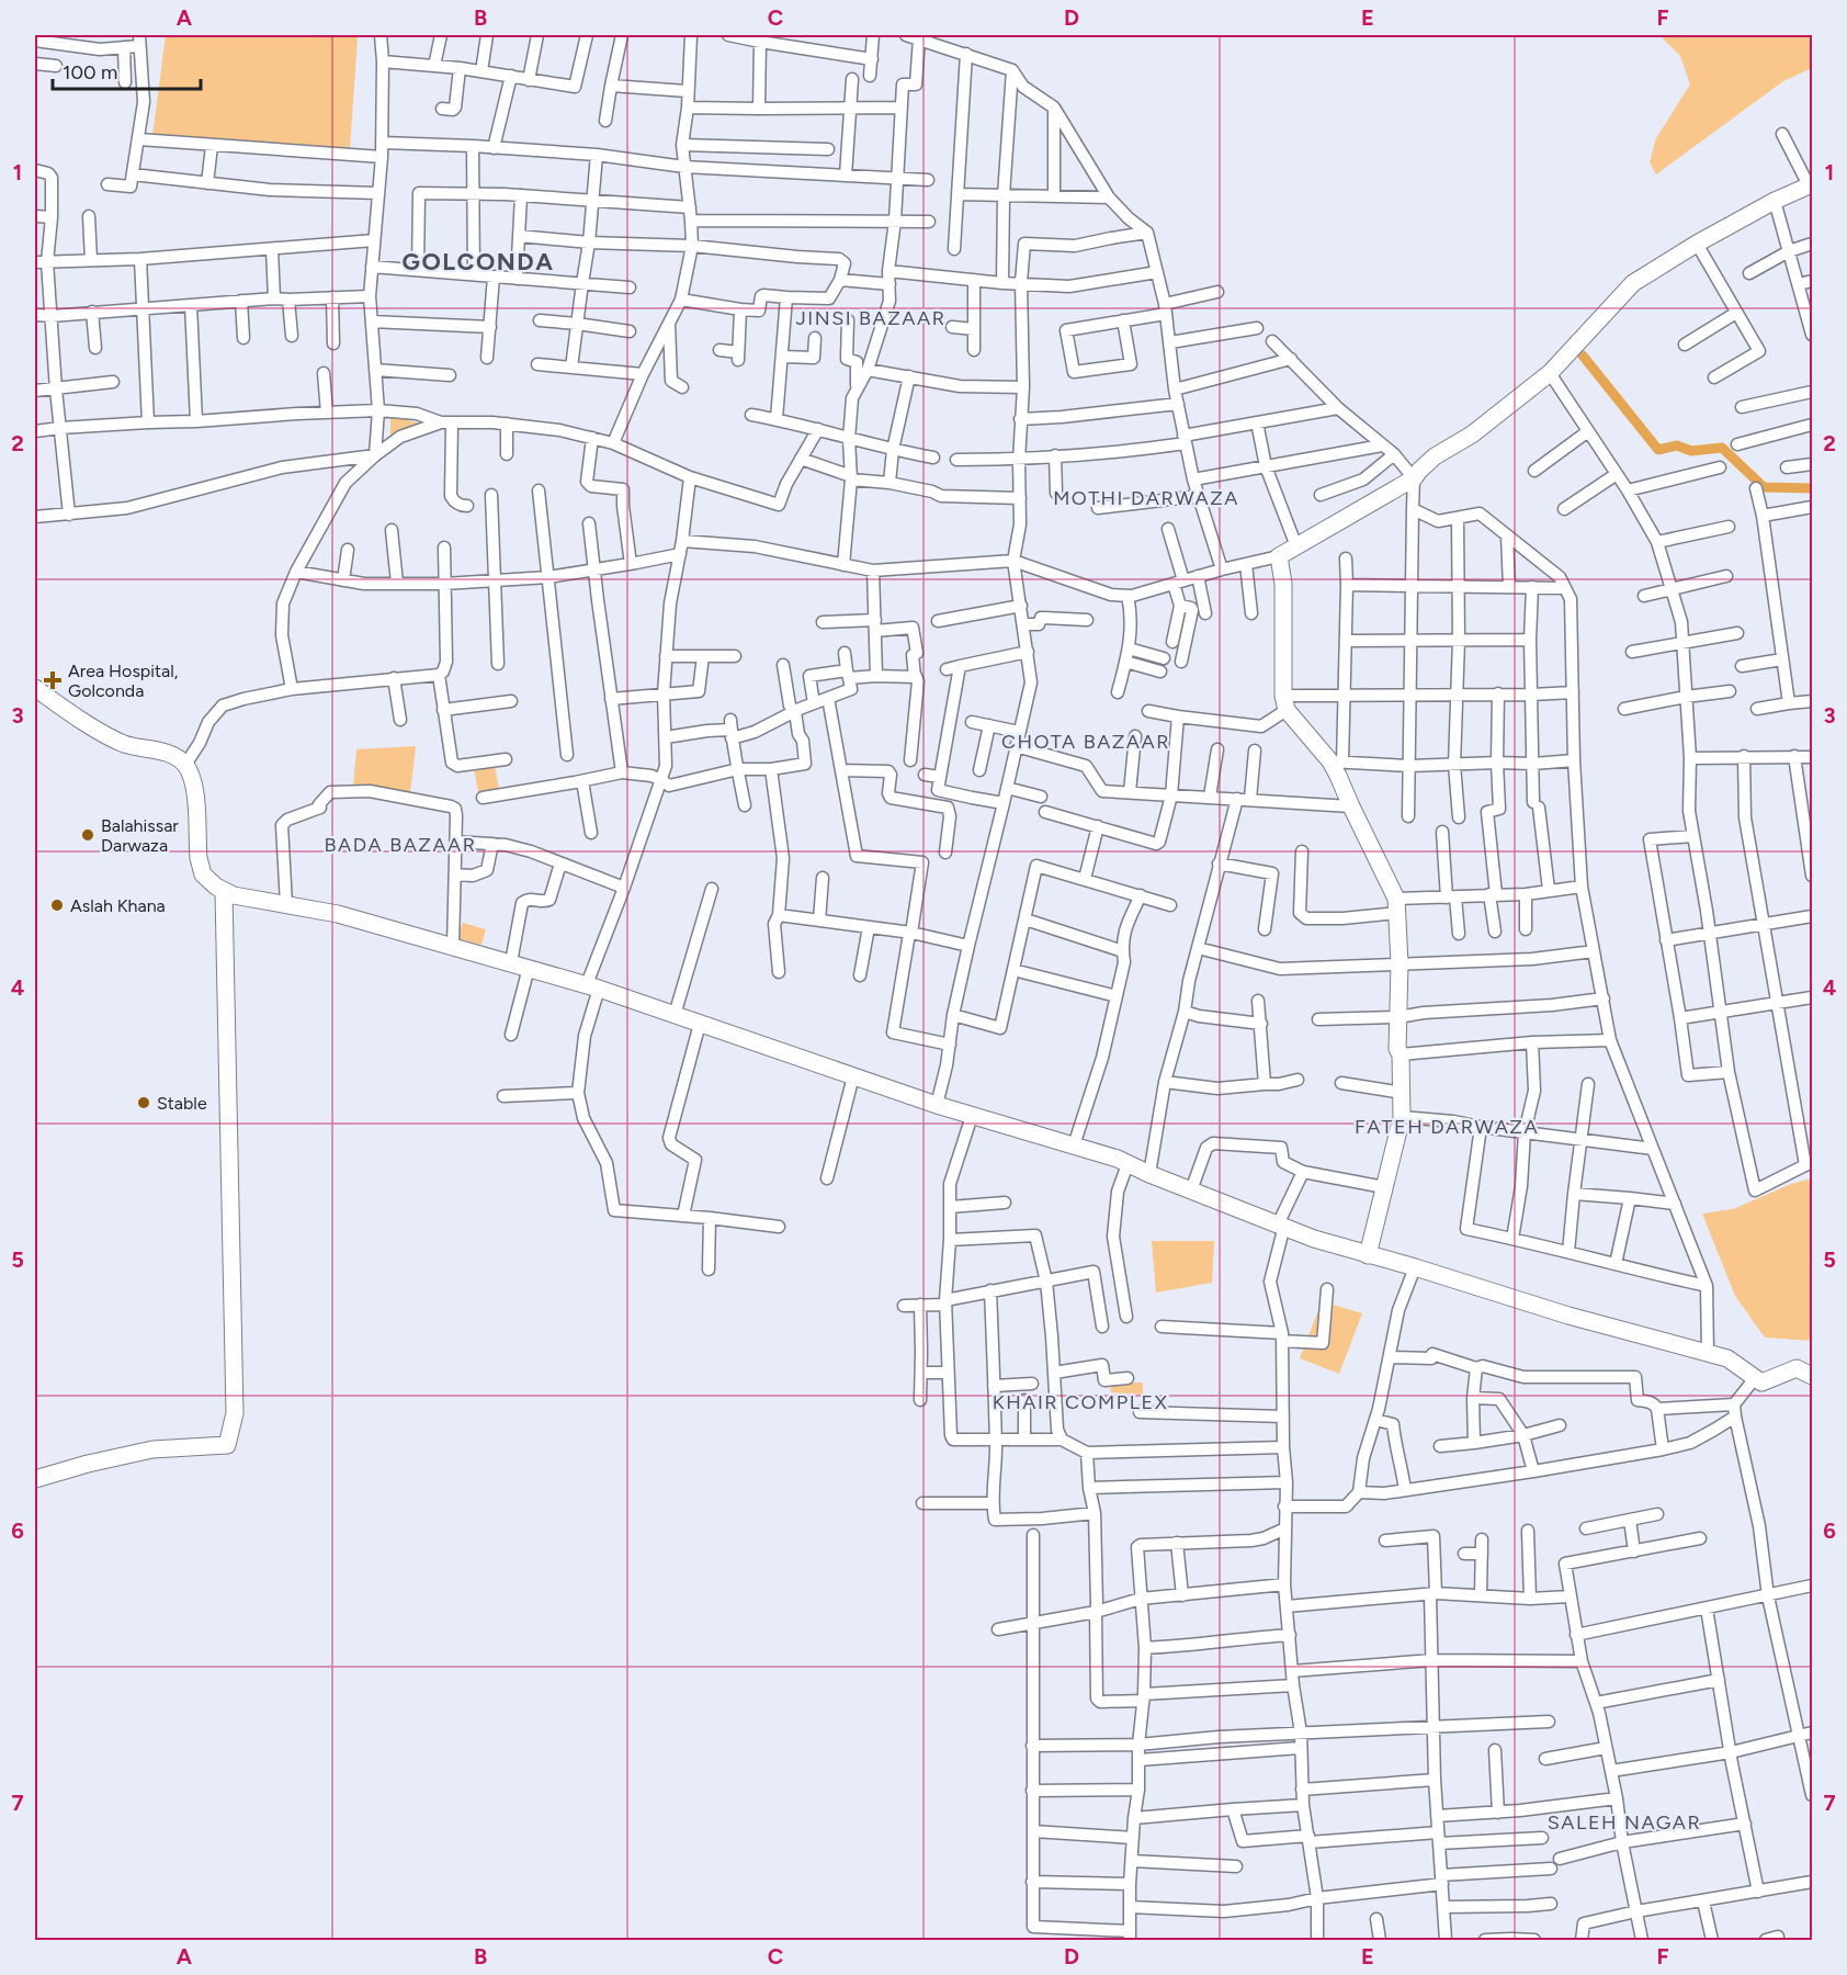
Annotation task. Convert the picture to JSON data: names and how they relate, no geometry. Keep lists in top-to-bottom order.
{
  "districts": [
    "GOLCONDA",
    "JINSI BAZAAR",
    "MOTHI DARWAZA",
    "CHOTA BAZAAR",
    "BADA BAZAAR",
    "FATEH DARWAZA",
    "KHAIR COMPLEX",
    "SALEH NAGAR"
  ],
  "places": {
    "health": ["Area Hospital, Golconda"],
    "other": ["Balahissar Darwaza", "Aslah Khana", "Stable"]
  },
  "scale_bar": "100 m",
  "grid": {
    "columns": [
      "A",
      "B",
      "C",
      "D",
      "E",
      "F"
    ],
    "rows": [
      "1",
      "2",
      "3",
      "4",
      "5",
      "6",
      "7"
    ]
  }
}
